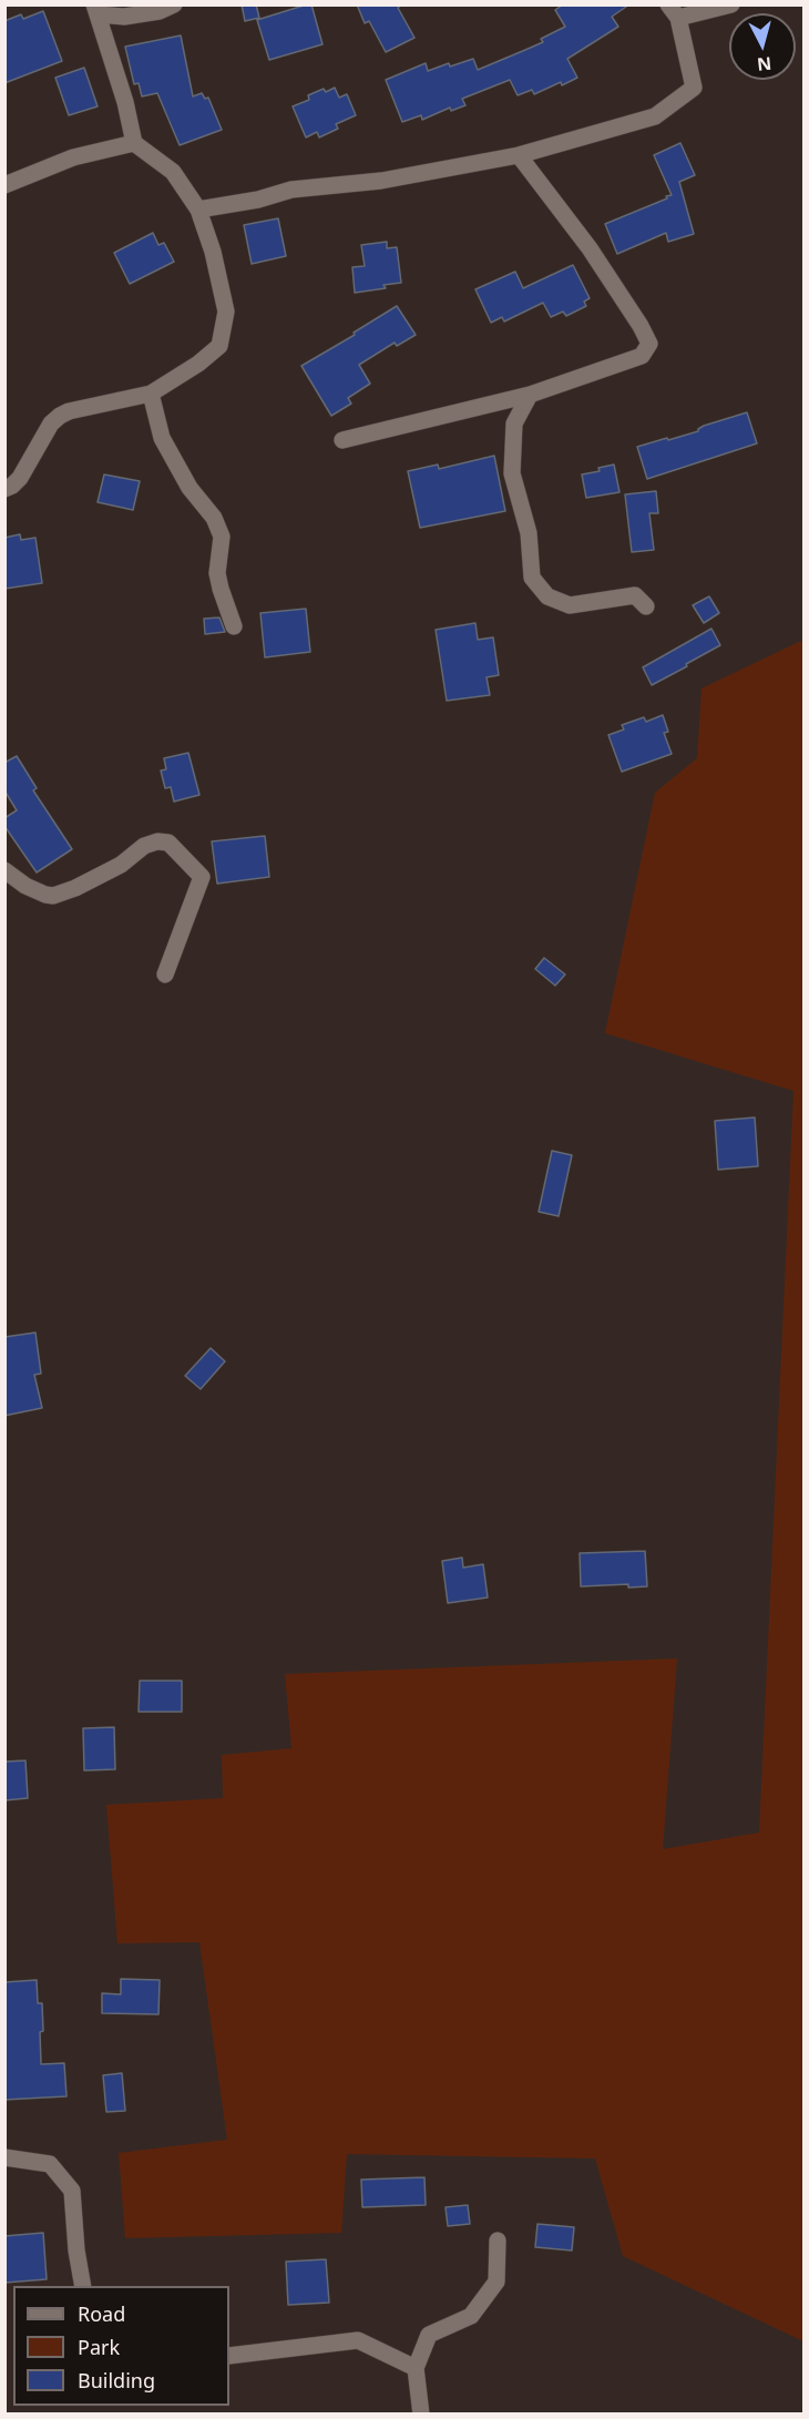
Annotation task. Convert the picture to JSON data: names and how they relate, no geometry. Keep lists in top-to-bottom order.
{
  "legend": ["Road", "Park", "Building"],
  "north": "bottom"
}
